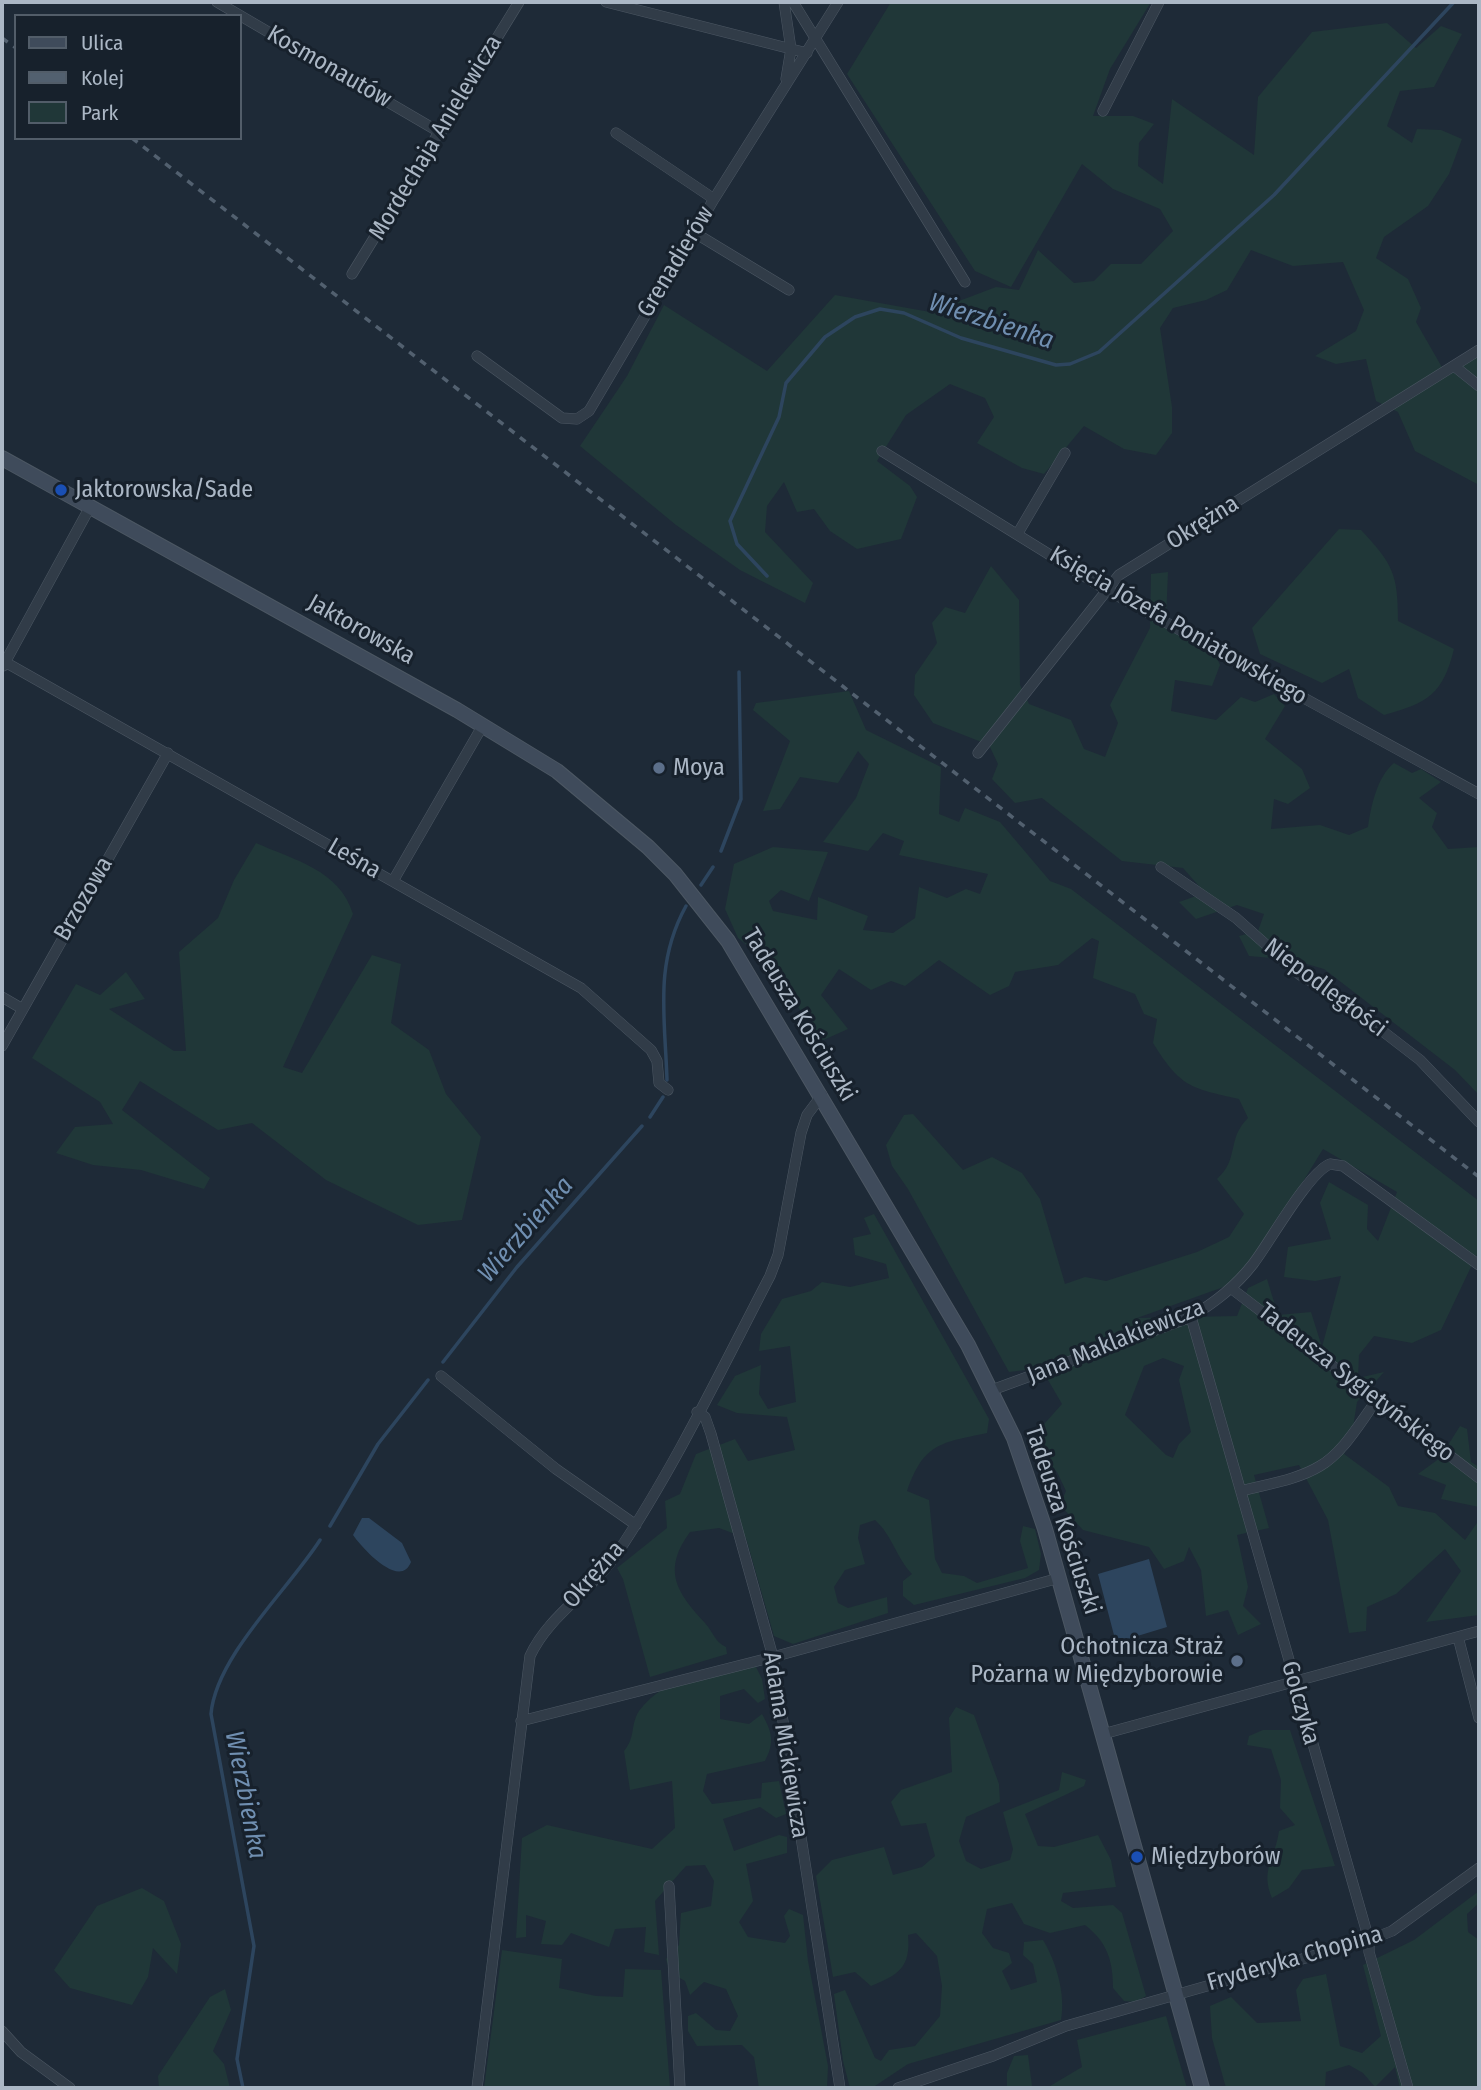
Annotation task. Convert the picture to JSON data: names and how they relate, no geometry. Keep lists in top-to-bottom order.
{
  "streets": {
    "main road": ["Jaktorowska", "Tadeusza Kościuszki"],
    "street": [
      "Kosmonautów",
      "Mordechaja Anielewicza",
      "Grenadierów",
      "Okrężna",
      "Księcia Józefa Poniatowskiego",
      "Leśna",
      "Brzozowa",
      "Niepodległości",
      "Jana Maklakiewicza",
      "Tadeusza Sygietyńskiego",
      "Golczyka",
      "Adama Mickiewicza",
      "Fryderyka Chopina"
    ]
  },
  "crossings": [
    ["Kosmonautów", "Mordechaja Anielewicza"],
    ["Okrężna", "Księcia Józefa Poniatowskiego"],
    ["Okrężna", "Tadeusza Kościuszki"],
    ["Okrężna", "Adama Mickiewicza"],
    ["Jaktorowska", "Tadeusza Kościuszki"],
    ["Leśna", "Brzozowa"],
    ["Tadeusza Kościuszki", "Jana Maklakiewicza"],
    ["Tadeusza Kościuszki", "Fryderyka Chopina"],
    ["Jana Maklakiewicza", "Tadeusza Sygietyńskiego"],
    ["Jana Maklakiewicza", "Golczyka"],
    ["Golczyka", "Fryderyka Chopina"]
  ],
  "water": ["Wierzbienka"],
  "places": [
    "Jaktorowska/Sade",
    "Moya",
    "Ochotnicza Straż Pożarna w Międzyborowie",
    "Międzyborów"
  ],
  "legend": ["Ulica", "Kolej", "Park"]
}
